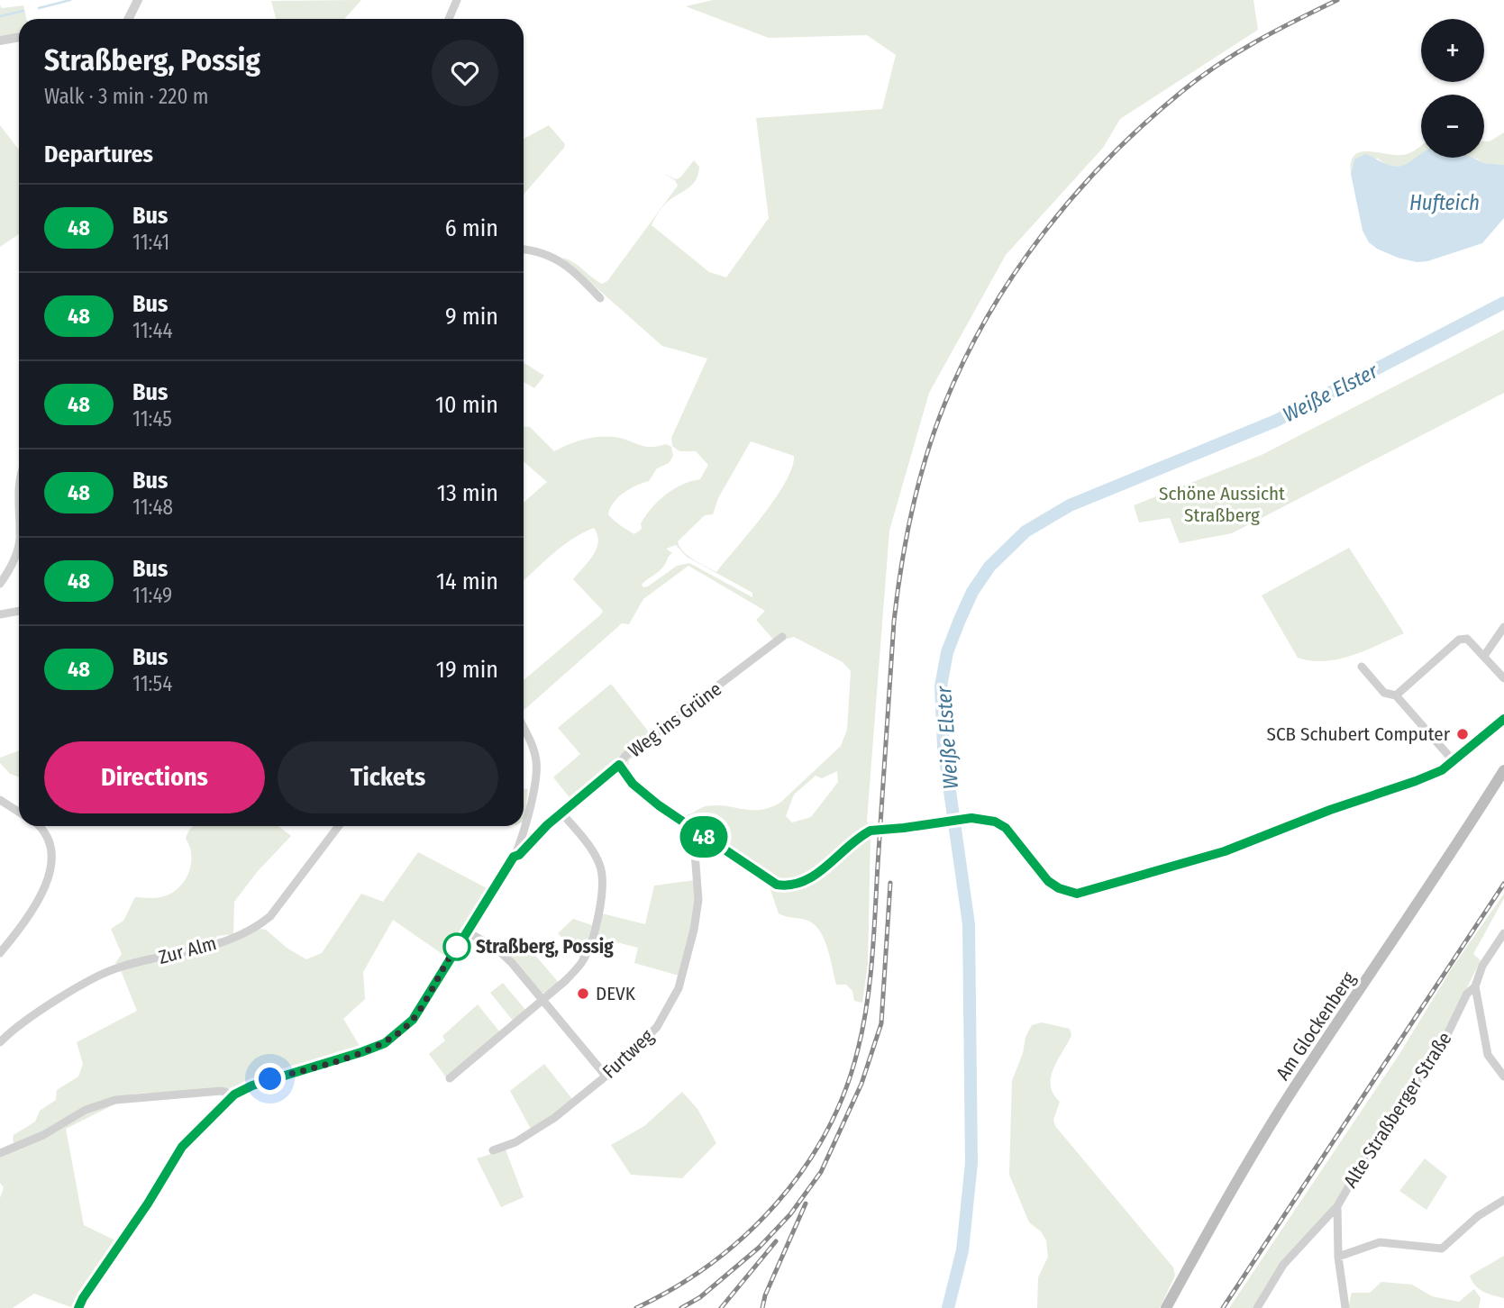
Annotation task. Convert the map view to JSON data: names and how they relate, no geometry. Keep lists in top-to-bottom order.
{
  "streets": {
    "main road": ["Am Glockenberg"],
    "street": [
      "Weg ins Grüne",
      "Zur Alm",
      "Furtweg",
      "Alte Straßberger Straße"
    ]
  },
  "water": ["Hufteich", "Weiße Elster"],
  "parks": ["Schöne Aussicht Straßberg"],
  "places": ["SCB Schubert Computer", "Straßberg, Possig", "DEVK"],
  "lines": ["bus line 48"],
  "page": {
    "on_map": "48",
    "map_buttons": ["+", "−"],
    "heading": [
      ["Straßberg, Possig", "Walk · 3 min · 220 m"],
      "Departures"
    ],
    "list": [
      {
        "mark": "48",
        "name": "Bus",
        "note": "11:41",
        "value": "6 min"
      },
      {
        "mark": "48",
        "name": "Bus",
        "note": "11:44",
        "value": "9 min"
      },
      {
        "mark": "48",
        "name": "Bus",
        "note": "11:45",
        "value": "10 min"
      },
      {
        "mark": "48",
        "name": "Bus",
        "note": "11:48",
        "value": "13 min"
      },
      {
        "mark": "48",
        "name": "Bus",
        "note": "11:49",
        "value": "14 min"
      },
      {
        "mark": "48",
        "name": "Bus",
        "note": "11:54",
        "value": "19 min"
      }
    ],
    "buttons": ["Directions", "Tickets"]
  }
}
